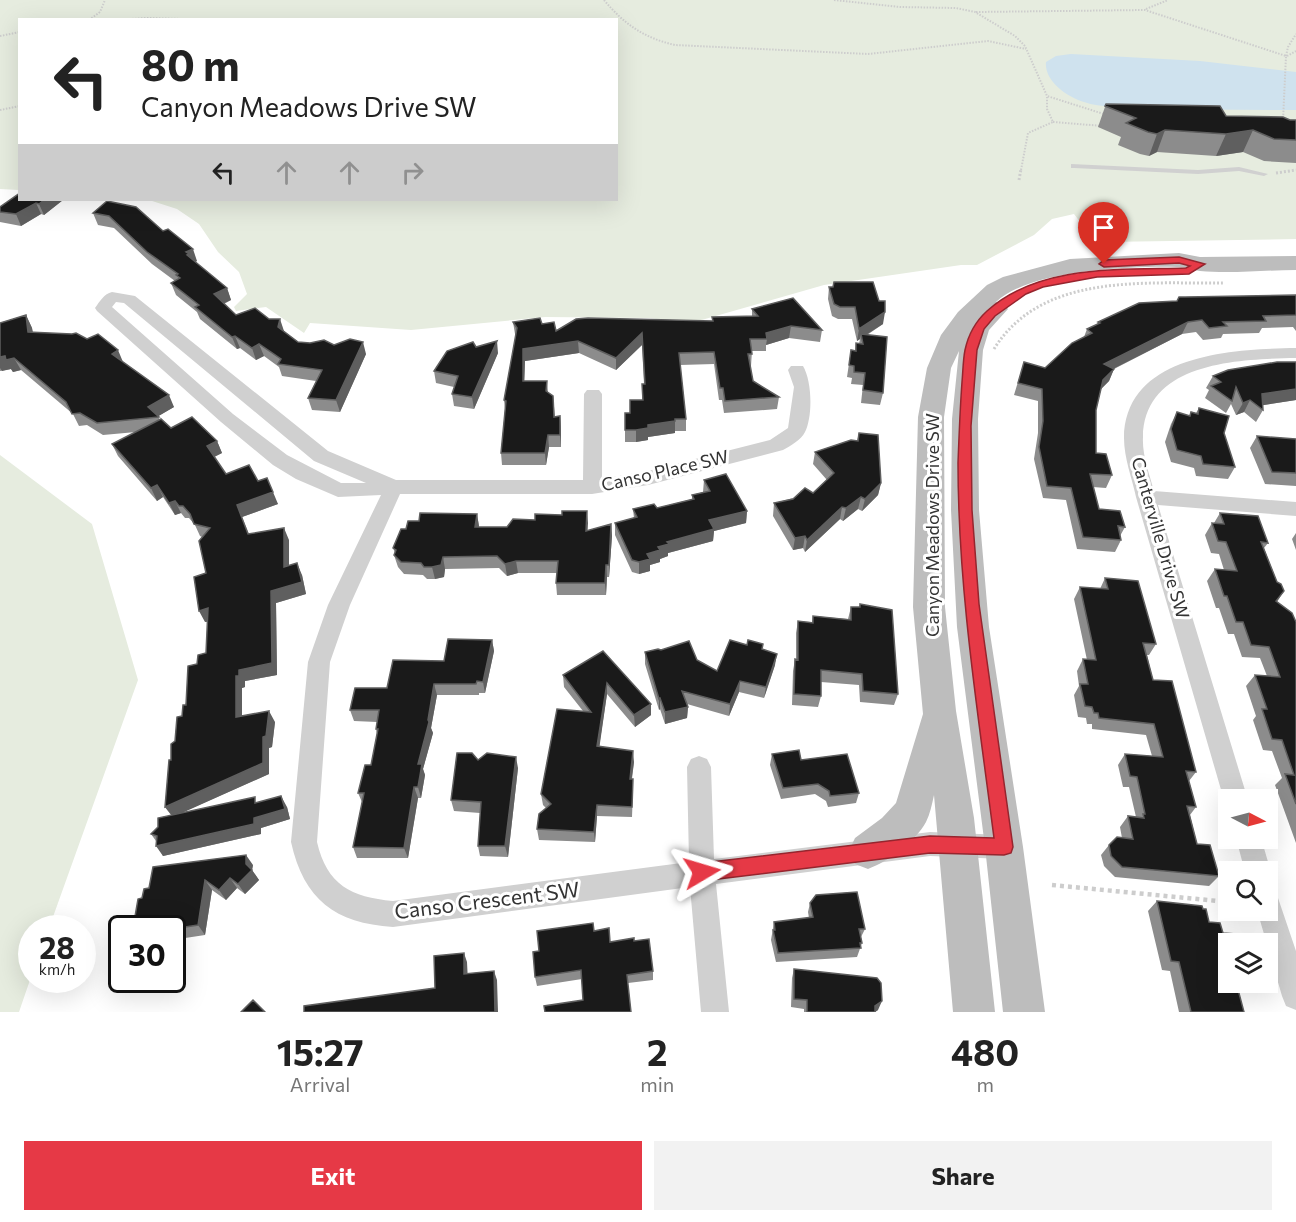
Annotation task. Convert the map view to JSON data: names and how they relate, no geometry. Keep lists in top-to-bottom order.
{
  "streets": {
    "main road": ["Canyon Meadows Drive SW"],
    "street": ["Canso Place SW", "Canterville Drive SW", "Canso Crescent SW"]
  },
  "crossings": [
    ["Canso Place SW", "Canso Crescent SW"],
    ["Canyon Meadows Drive SW", "Canso Crescent SW"]
  ],
  "north": "right",
  "page": {
    "turn": ["80 m", "Canyon Meadows Drive SW"],
    "speed": "28 km/h",
    "limit": "30",
    "eta": [
      "15:27",
      "Arrival",
      "2",
      "min",
      "480",
      "m"
    ],
    "buttons": ["Exit", "Share"]
  }
}
